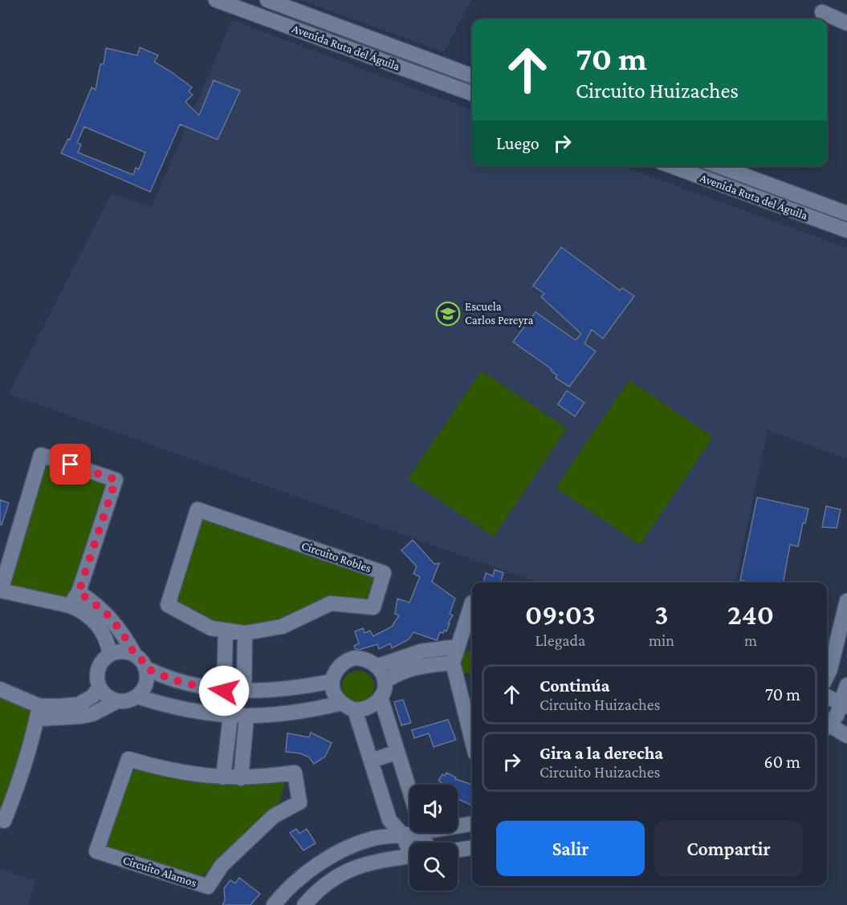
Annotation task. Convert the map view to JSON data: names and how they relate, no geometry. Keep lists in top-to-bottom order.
{
  "streets": {
    "street": ["Avenida Ruta del Águila", "Circuito Robles", "Circuito Alamos"]
  },
  "places": {
    "school or university": ["Escuela Carlos Pereyra"]
  },
  "page": {
    "turn": ["70 m", "Circuito Huizaches"],
    "then": "Luego",
    "eta": [
      "09:03",
      "Llegada",
      "3",
      "min",
      "240",
      "m"
    ],
    "list": [
      {
        "name": "Continúa",
        "note": "Circuito Huizaches",
        "value": "70 m"
      },
      {
        "name": "Gira a la derecha",
        "note": "Circuito Huizaches",
        "value": "60 m"
      }
    ],
    "buttons": ["Salir", "Compartir"]
  }
}
